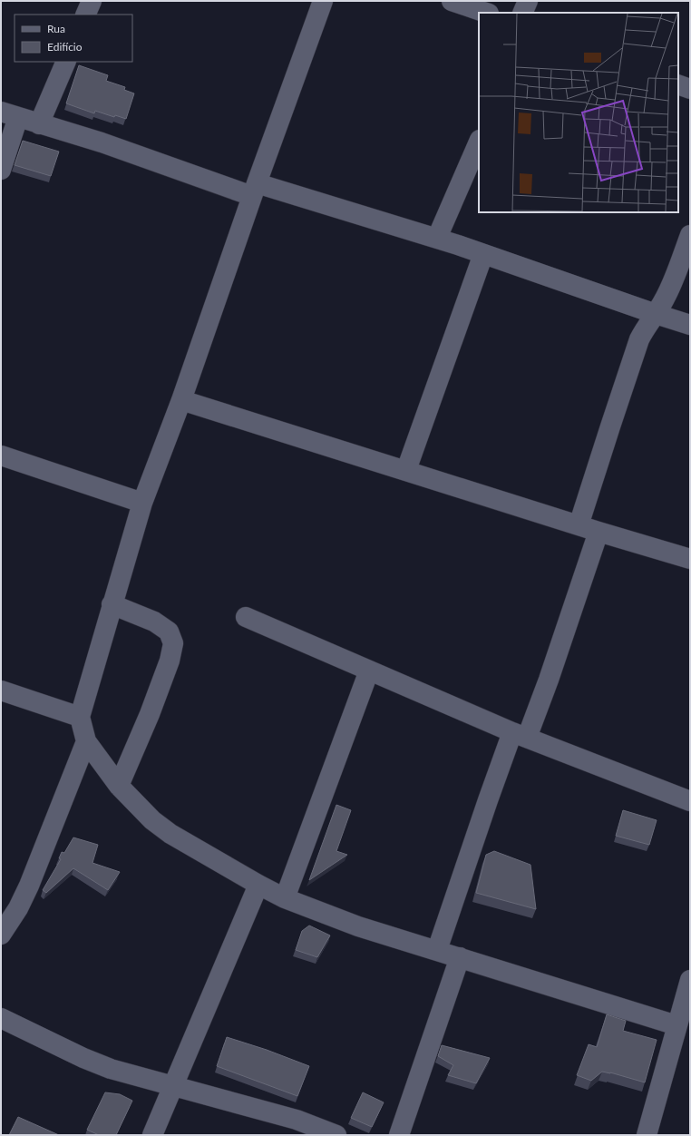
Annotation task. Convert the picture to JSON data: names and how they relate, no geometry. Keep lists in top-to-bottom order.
{
  "legend": ["Rua", "Edifício"]
}
